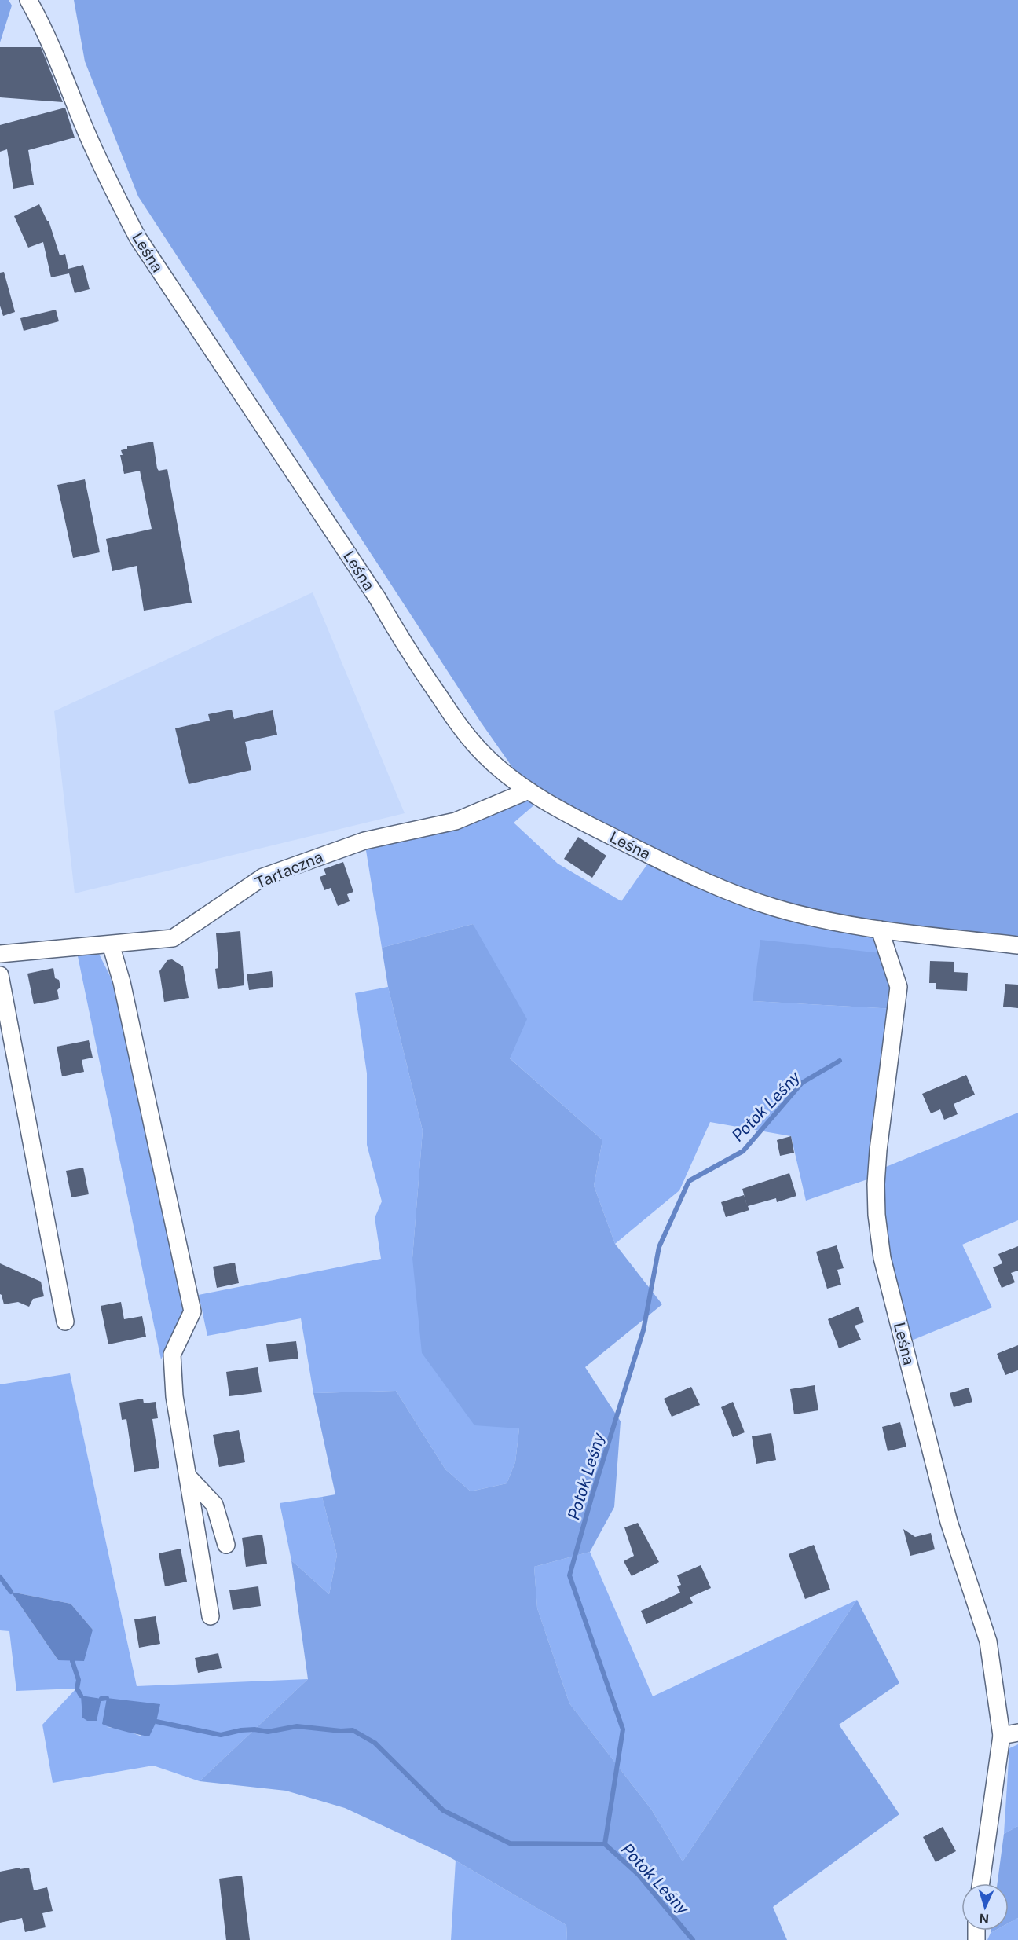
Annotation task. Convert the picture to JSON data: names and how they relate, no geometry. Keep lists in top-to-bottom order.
{
  "streets": {
    "street": ["Leśna", "Tartaczna"]
  },
  "crossings": [
    ["Leśna", "Tartaczna"]
  ],
  "water": ["Potok Leśny"],
  "north": "bottom"
}
